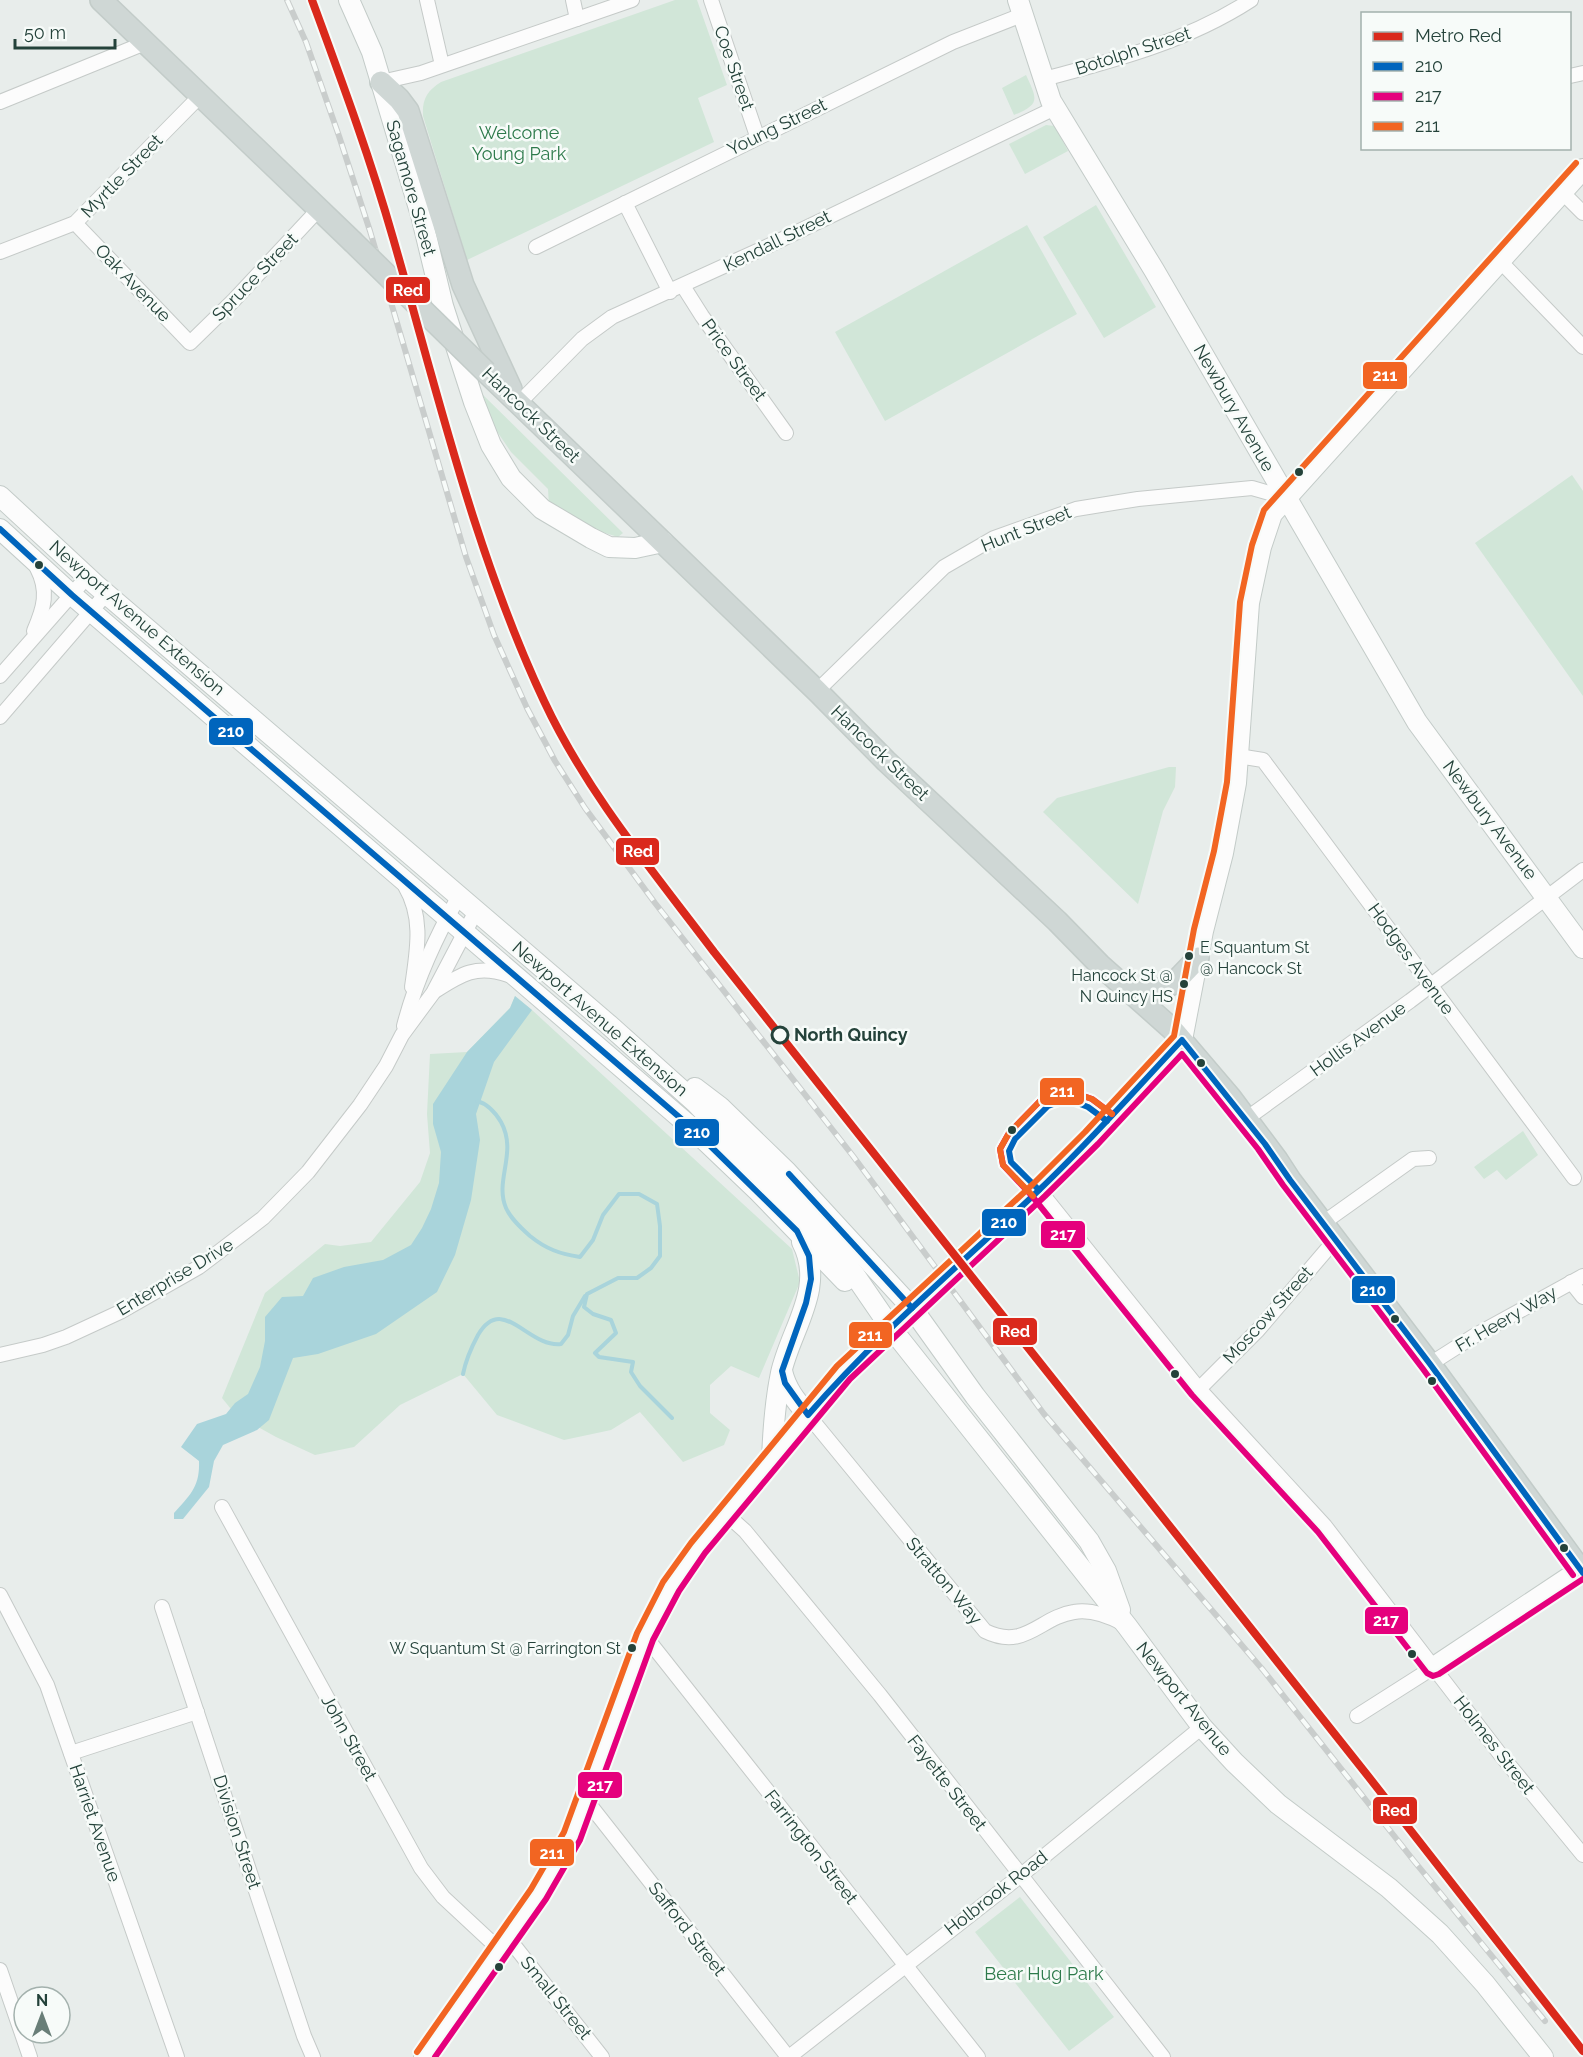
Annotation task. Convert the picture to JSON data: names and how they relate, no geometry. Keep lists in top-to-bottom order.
{
  "streets": {
    "main road": [
      "Sagamore Street",
      "Newbury Avenue",
      "Hancock Street",
      "Newport Avenue Extension",
      "Newport Avenue"
    ],
    "street": [
      "Botolph Street",
      "Coe Street",
      "Young Street",
      "Myrtle Street",
      "Kendall Street",
      "Spruce Street",
      "Oak Avenue",
      "Price Street",
      "Hunt Street",
      "Hodges Avenue",
      "Hollis Avenue",
      "Enterprise Drive",
      "Moscow Street",
      "Fr. Heery Way",
      "Stratton Way",
      "John Street",
      "Holmes Street",
      "Fayette Street",
      "Harriet Avenue",
      "Division Street",
      "Farrington Street",
      "Holbrook Road",
      "Safford Street",
      "Small Street"
    ]
  },
  "crossings": [
    ["Botolph Street", "Newbury Avenue"],
    ["Coe Street", "Young Street"],
    ["Young Street", "Newbury Avenue"],
    ["Myrtle Street", "Oak Avenue"],
    ["Myrtle Street", "Hancock Street"],
    ["Sagamore Street", "Hancock Street"],
    ["Kendall Street", "Price Street"],
    ["Kendall Street", "Newbury Avenue"],
    ["Kendall Street", "Hancock Street"],
    ["Spruce Street", "Oak Avenue"],
    ["Spruce Street", "Hancock Street"],
    ["Newbury Avenue", "Hunt Street"],
    ["Newbury Avenue", "Hollis Avenue"],
    ["Hancock Street", "Hunt Street"],
    ["Hancock Street", "Hollis Avenue"],
    ["Hancock Street", "Moscow Street"],
    ["Hancock Street", "Fr. Heery Way"],
    ["Newport Avenue Extension", "Enterprise Drive"],
    ["Newport Avenue Extension", "Newport Avenue"],
    ["Hodges Avenue", "Hollis Avenue"],
    ["Moscow Street", "Holmes Street"],
    ["Stratton Way", "Newport Avenue"],
    ["Newport Avenue", "Holbrook Road"],
    ["John Street", "Small Street"],
    ["Fayette Street", "Holbrook Road"],
    ["Farrington Street", "Holbrook Road"],
    ["Holbrook Road", "Safford Street"]
  ],
  "parks": ["Welcome Young Park", "Bear Hug Park"],
  "places": [
    "E Squantum St @ Hancock St",
    "Hancock St @ N Quincy HS",
    "North Quincy",
    "W Squantum St @ Farrington St"
  ],
  "lines": [
    "metro line Red",
    "transit line 211",
    "transit line 210",
    "transit line 217"
  ],
  "legend": [
    "Metro Red",
    "210",
    "217",
    "211"
  ],
  "scale_bar": "50 m",
  "north": "top"
}
